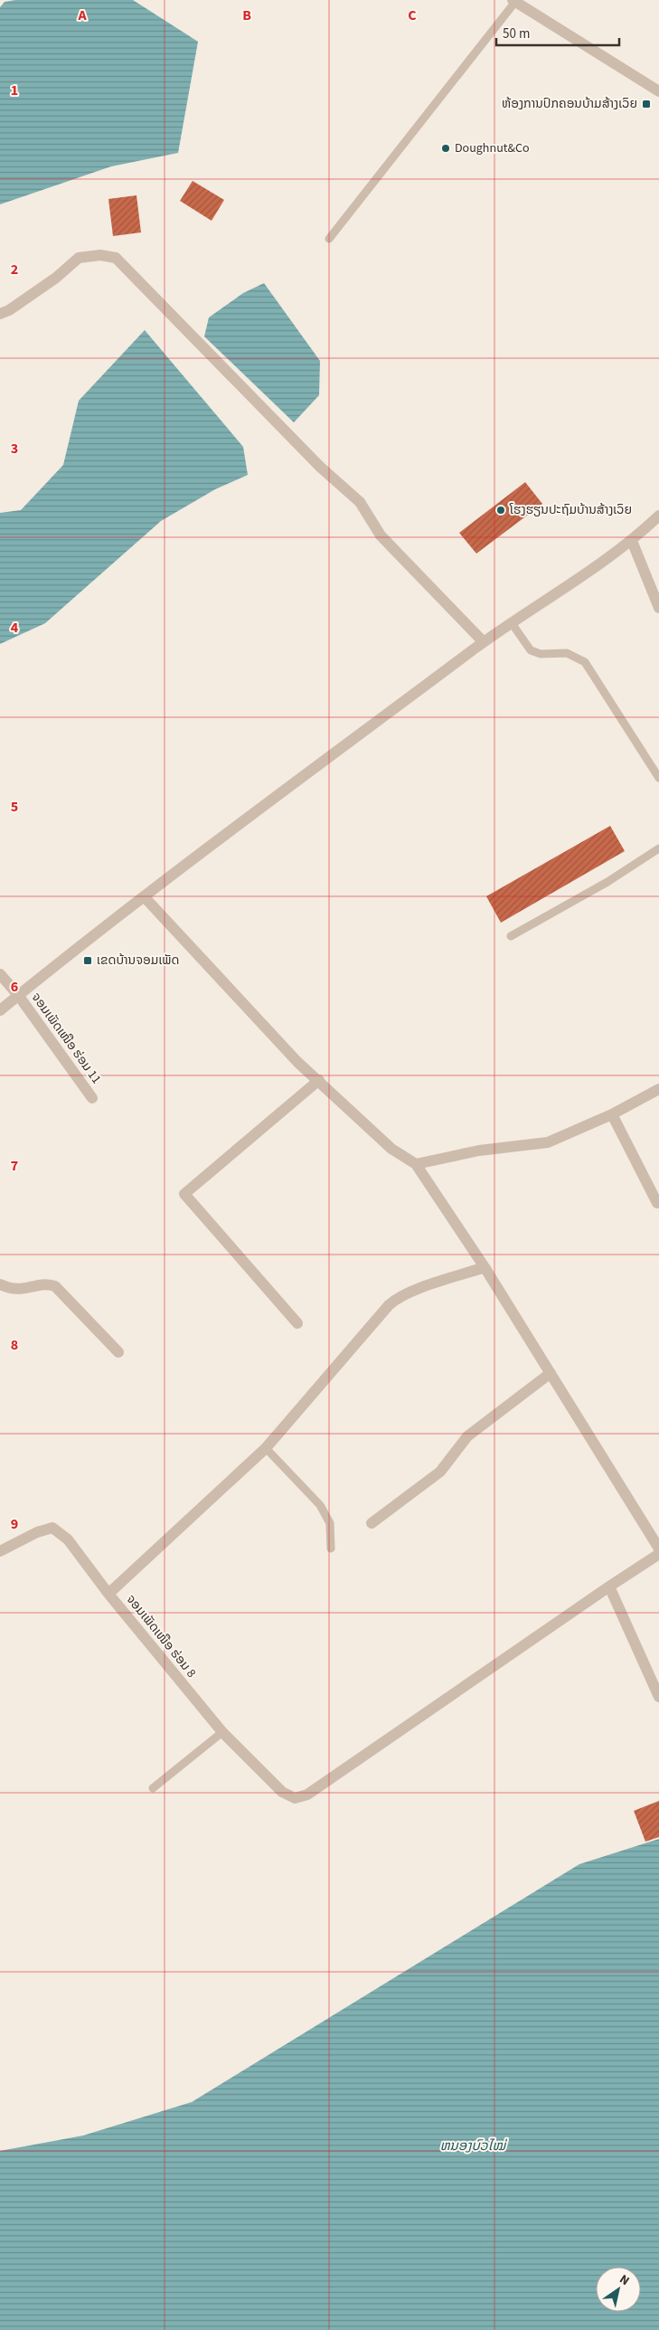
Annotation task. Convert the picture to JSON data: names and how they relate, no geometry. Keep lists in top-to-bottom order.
{
  "streets": {
    "street": ["ຈອມເພັດເໜືອ ຮ່ອມ 11", "ຈອມເພັດເໜືອ ຮ່ອມ 8"]
  },
  "water": ["ຫນອງບົວໄໝ່"],
  "places": {
    "transit": ["ຫ້ອງການປົກຄອນບ້າມສ້າງເວົຍ", "ເຂດບ້ານຈອມເພັດ"],
    "other": ["Doughnut&Co", "ໂຮງຮຽນປະຖົມບ້ານສ້າງເວົຍ"]
  },
  "scale_bar": "50 m",
  "north": "top right",
  "grid": {
    "columns": ["A", "B", "C"],
    "rows": [
      "1",
      "2",
      "3",
      "4",
      "5",
      "6",
      "7",
      "8",
      "9"
    ]
  }
}
